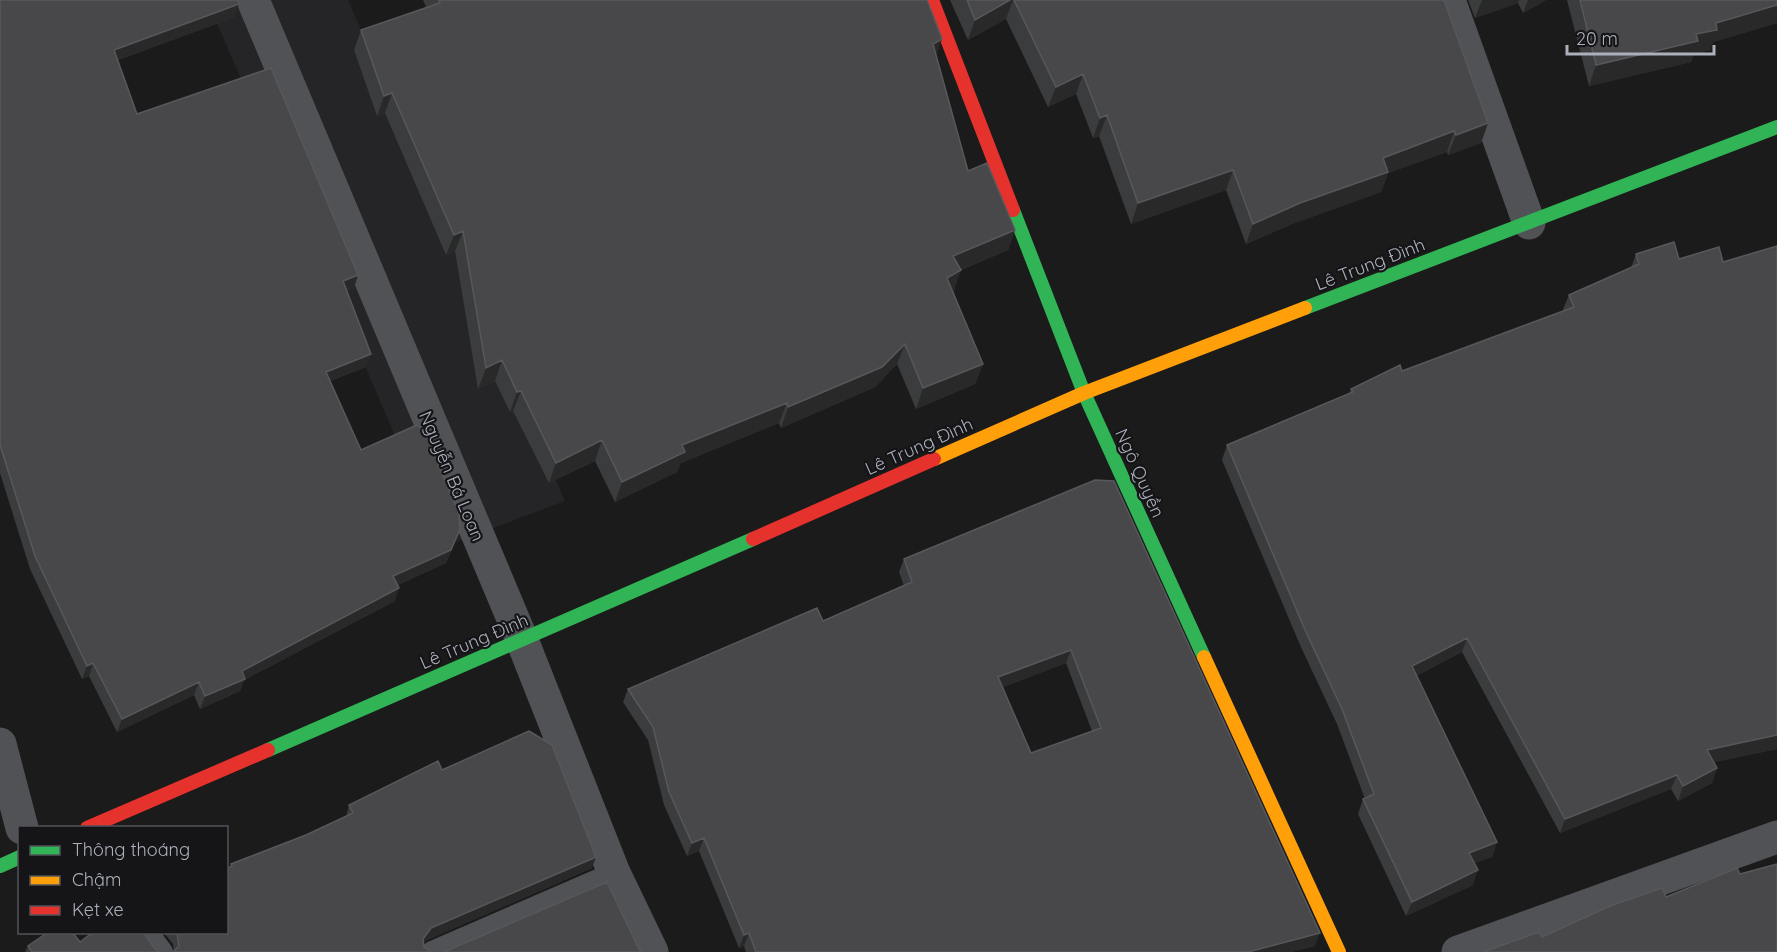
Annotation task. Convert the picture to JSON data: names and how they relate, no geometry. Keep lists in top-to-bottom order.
{
  "streets": {
    "main road": ["Lê Trung Đình", "Ngô Quyền"],
    "street": ["Nguyễn Bá Loan"]
  },
  "crossings": [
    ["Lê Trung Đình", "Ngô Quyền"],
    ["Lê Trung Đình", "Nguyễn Bá Loan"]
  ],
  "legend": ["Thông thoáng", "Chậm", "Kẹt xe"],
  "scale_bar": "20 m"
}
